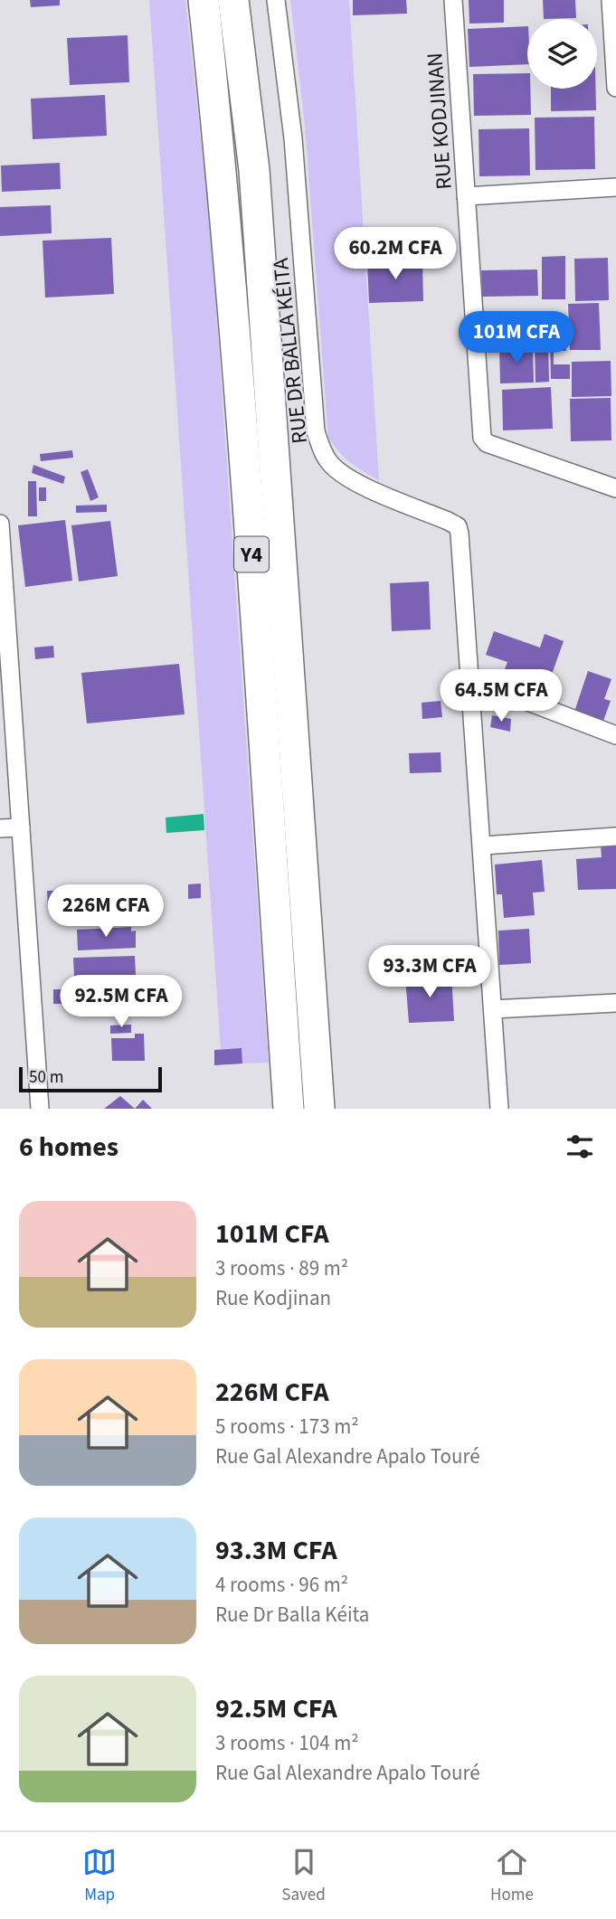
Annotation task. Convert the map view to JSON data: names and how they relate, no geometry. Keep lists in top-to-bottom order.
{
  "streets": {
    "highway": ["Y4"],
    "street": ["RUE KODJINAN", "RUE DR BALLA KÉITA"]
  },
  "scale_bar": "50 m",
  "page": {
    "price": [
      "60.2M CFA",
      "101M CFA",
      "64.5M CFA",
      "226M CFA",
      "93.3M CFA",
      "92.5M CFA"
    ],
    "scale": "50 m",
    "heading": "6 homes",
    "list": [
      {
        "name": "101M CFA",
        "note": "3 rooms · 89 m² · Rue Kodjinan"
      },
      {
        "name": "226M CFA",
        "note": "5 rooms · 173 m² · Rue Gal Alexandre Apalo Touré"
      },
      {
        "name": "93.3M CFA",
        "note": "4 rooms · 96 m² · Rue Dr Balla Kéita"
      },
      {
        "name": "92.5M CFA",
        "note": "3 rooms · 104 m² · Rue Gal Alexandre Apalo Touré"
      }
    ],
    "tabs": ["Map", "Saved", "Home"]
  }
}
